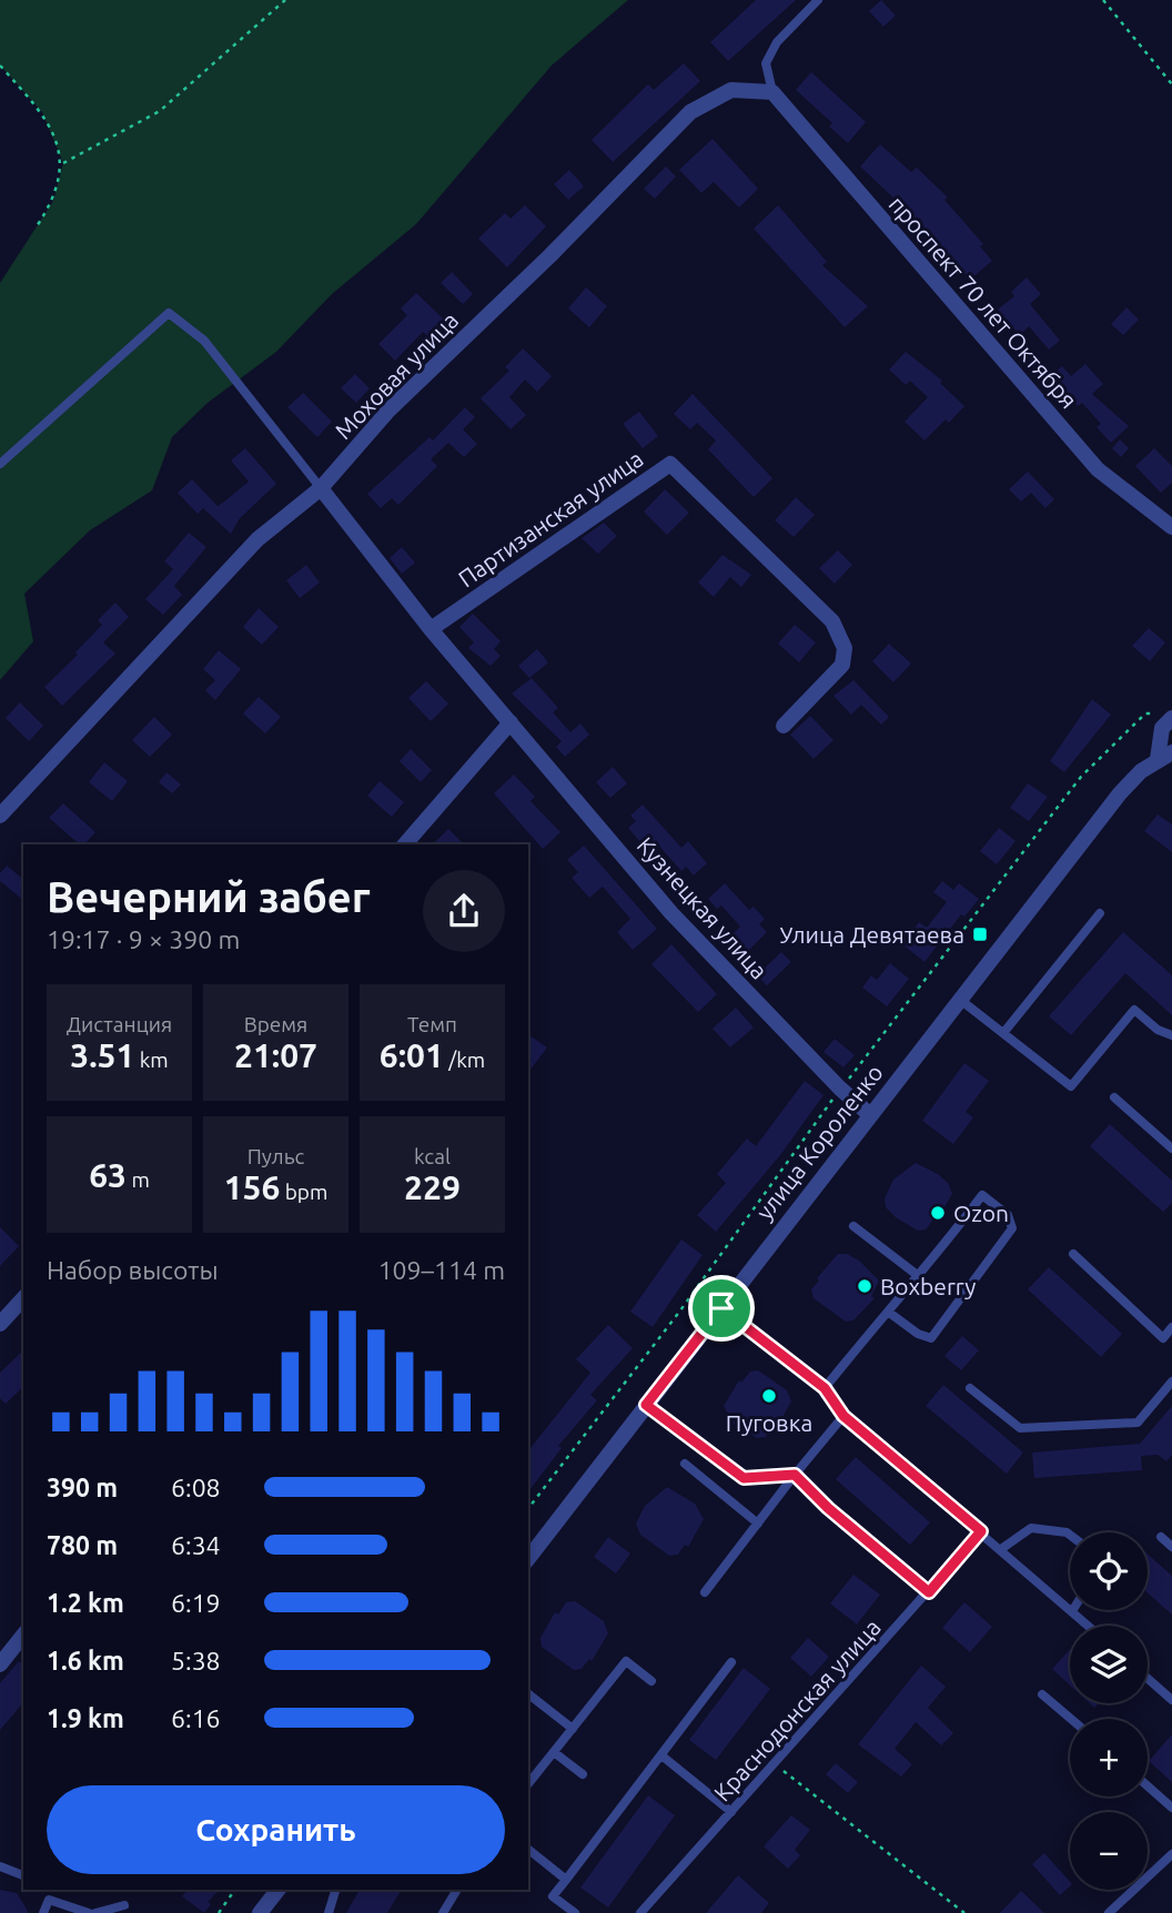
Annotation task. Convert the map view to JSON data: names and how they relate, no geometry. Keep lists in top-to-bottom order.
{
  "streets": {
    "street": [
      "проспект 70 лет Октября",
      "Моховая улица",
      "Партизанская улица",
      "Кузнецкая улица",
      "улица Короленко"
    ],
    "lane": ["Краснодонская улица"]
  },
  "crossings": [
    ["проспект 70 лет Октября", "Моховая улица"],
    ["Моховая улица", "Кузнецкая улица"],
    ["Партизанская улица", "Кузнецкая улица"],
    ["Кузнецкая улица", "улица Короленко"]
  ],
  "places": {
    "transit": ["Улица Девятаева"],
    "other": ["Ozon", "Boxberry", "Пуговка"]
  },
  "page": {
    "heading": ["Вечерний забег", "19:17 · 9 × 390 m"],
    "stats": [
      ["Дистанция", "3.51 km"],
      ["Время", "21:07"],
      ["Темп", "6:01 /km"],
      ["63 m"],
      ["Пульс", "156 bpm"],
      ["kcal", "229"]
    ],
    "chart": ["Набор высоты", "109–114 m"],
    "list": [
      {
        "name": "390 m",
        "note": "6:08"
      },
      {
        "name": "780 m",
        "note": "6:34"
      },
      {
        "name": "1.2 km",
        "note": "6:19"
      },
      {
        "name": "1.6 km",
        "note": "5:38"
      },
      {
        "name": "1.9 km",
        "note": "6:16"
      }
    ],
    "map_buttons": ["+", "−"],
    "buttons": "Сохранить"
  }
}
